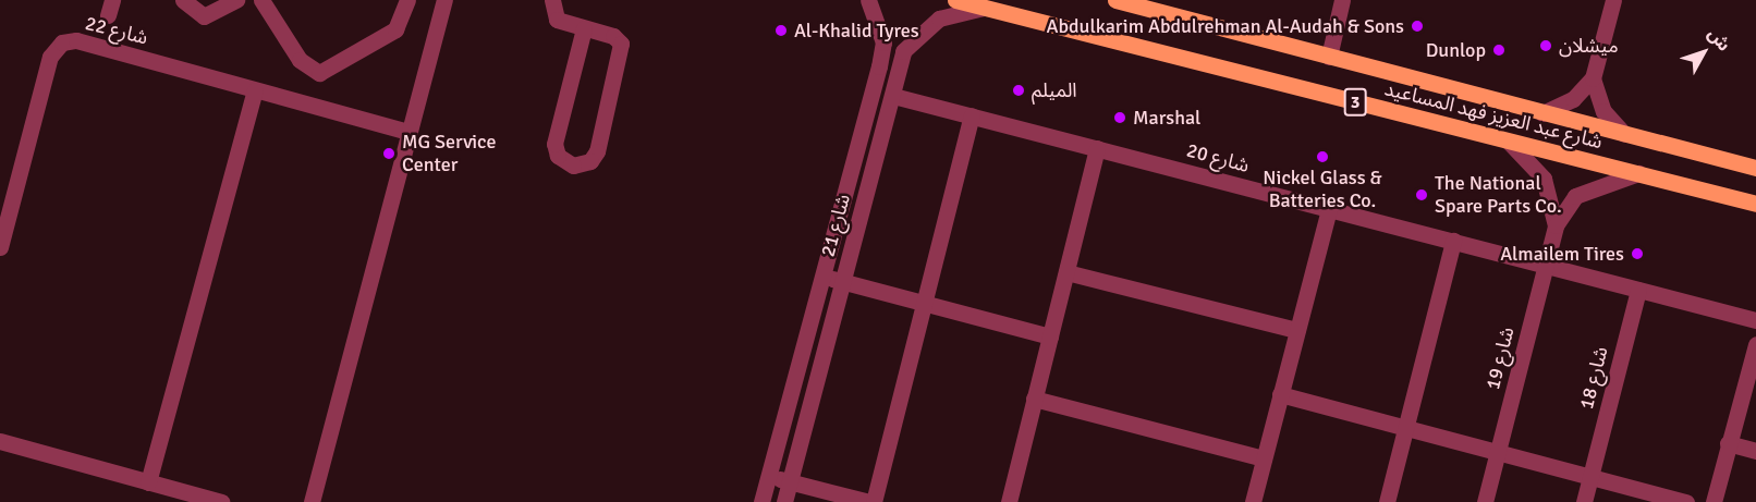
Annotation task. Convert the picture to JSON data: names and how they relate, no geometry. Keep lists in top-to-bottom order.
{
  "streets": {
    "main road": ["3", "شارع عبد العزيز فهد المساعيد"],
    "street": [
      "شارع 22",
      "شارع 20",
      "شارع 21",
      "شارع 19",
      "شارع 18"
    ]
  },
  "crossings": [
    ["شارع عبد العزيز فهد المساعيد", "شارع 21"],
    ["شارع عبد العزيز فهد المساعيد", "شارع 19"],
    ["شارع 20", "شارع 21"],
    ["شارع 20", "شارع 19"]
  ],
  "places": [
    "Abdulkarim Abdulrehman Al-Audah & Sons",
    "Al-Khalid Tyres",
    "ميشلان",
    "Dunlop",
    "الميلم",
    "Marshal",
    "MG Service Center",
    "Nickel Glass & Batteries Co.",
    "The National Spare Parts Co.",
    "Almailem Tires"
  ],
  "north": "top right"
}
